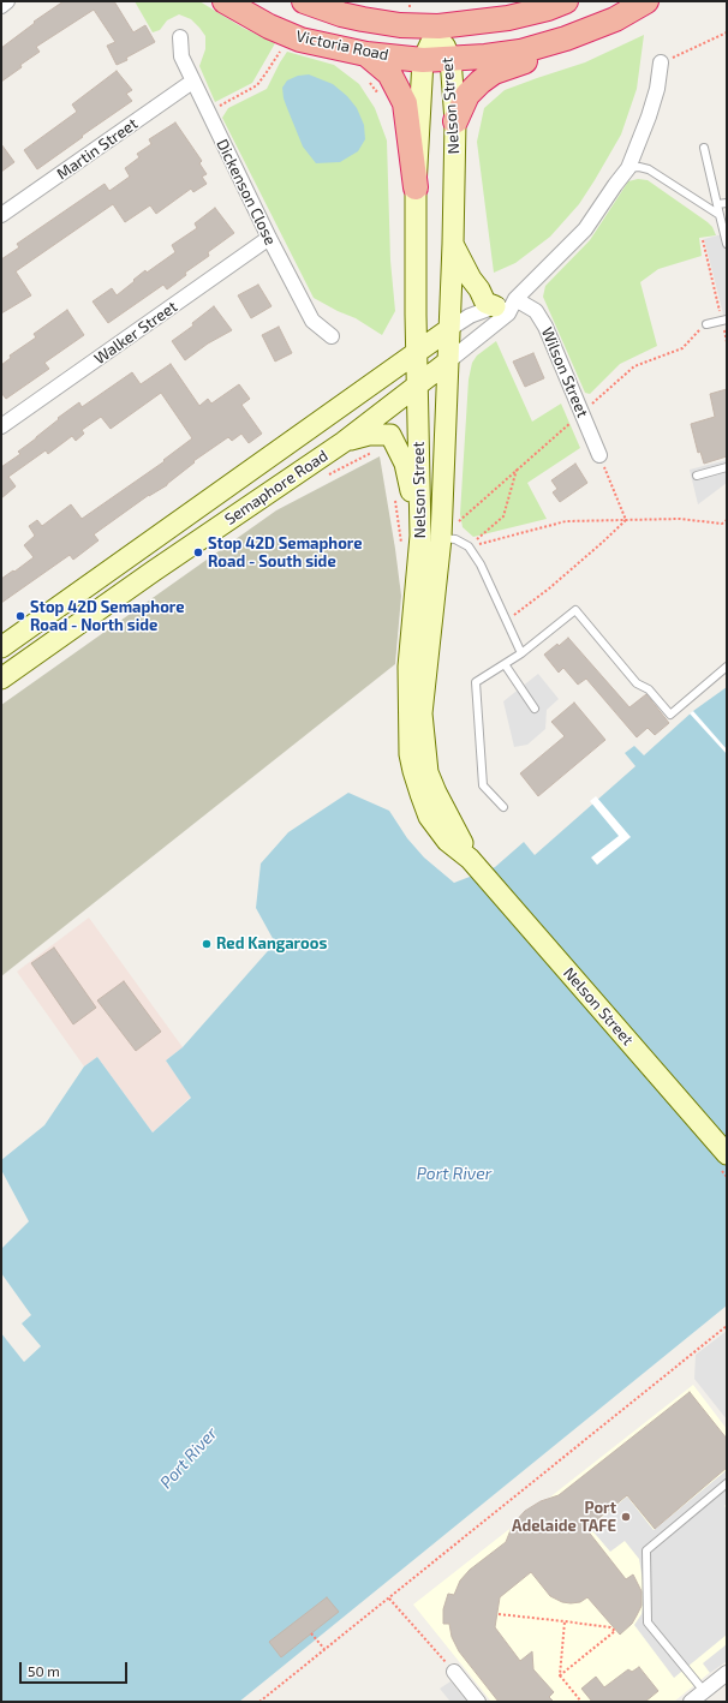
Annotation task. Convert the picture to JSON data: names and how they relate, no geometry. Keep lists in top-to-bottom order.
{
  "streets": {
    "highway": ["Victoria Road"],
    "main road": ["Nelson Street", "Semaphore Road"],
    "street": [
      "Martin Street",
      "Dickenson Close",
      "Walker Street",
      "Wilson Street"
    ]
  },
  "crossings": [
    ["Victoria Road", "Nelson Street"],
    ["Nelson Street", "Semaphore Road"],
    ["Martin Street", "Dickenson Close"],
    ["Dickenson Close", "Walker Street"],
    ["Wilson Street", "Semaphore Road"]
  ],
  "water": ["Port River"],
  "places": [
    "Stop 42D Semaphore Road - South side",
    "Stop 42D Semaphore Road - North side",
    "Red Kangaroos",
    "Port Adelaide TAFE"
  ],
  "scale_bar": "50 m"
}
